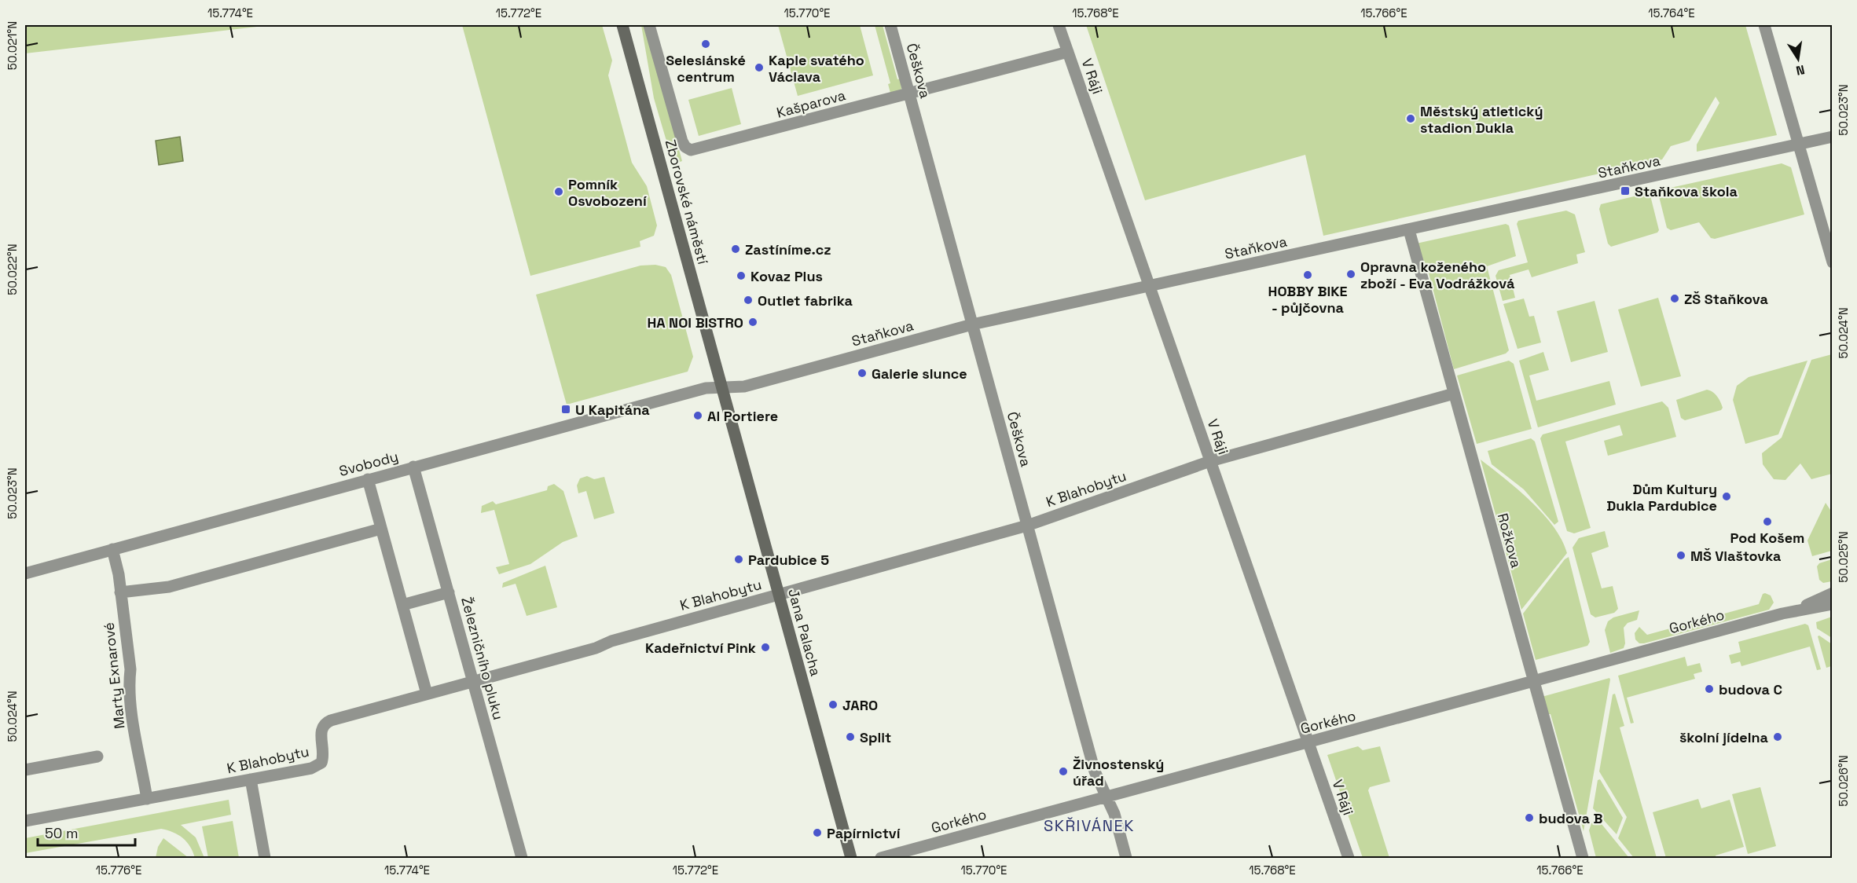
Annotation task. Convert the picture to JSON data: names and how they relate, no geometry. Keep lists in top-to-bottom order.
{
  "streets": {
    "main road": ["Zborovské náměstí", "Jana Palacha"],
    "street": [
      "Češkova",
      "V Ráji",
      "Kašparova",
      "Staňkova",
      "Svobody",
      "K Blahobytu",
      "Rožkova",
      "Gorkého",
      "Železničního pluku",
      "Marty Exnarové"
    ]
  },
  "crossings": [
    ["Češkova", "Kašparova"],
    ["Češkova", "Staňkova"],
    ["Češkova", "K Blahobytu"],
    ["Češkova", "Gorkého"],
    ["V Ráji", "Kašparova"],
    ["V Ráji", "Staňkova"],
    ["V Ráji", "K Blahobytu"],
    ["V Ráji", "Gorkého"],
    ["Staňkova", "Zborovské náměstí"],
    ["Staňkova", "Svobody"],
    ["Staňkova", "Rožkova"],
    ["Staňkova", "Jana Palacha"],
    ["Zborovské náměstí", "Svobody"],
    ["Zborovské náměstí", "Jana Palacha"],
    ["Svobody", "Jana Palacha"],
    ["Svobody", "Železničního pluku"],
    ["Svobody", "Marty Exnarové"],
    ["K Blahobytu", "Rožkova"],
    ["K Blahobytu", "Jana Palacha"],
    ["K Blahobytu", "Železničního pluku"],
    ["K Blahobytu", "Marty Exnarové"],
    ["Rožkova", "Gorkého"]
  ],
  "districts": ["SKŘIVÁNEK"],
  "places": {
    "other": [
      "Selesiánské centrum",
      "Kaple svatého Václava",
      "Městský atletický stadion Dukla",
      "Pomník Osvobození",
      "Zastíníme.cz",
      "Opravna koženého zboží - Eva Vodrážková",
      "HOBBY BIKE - půjčovna",
      "Kovaz Plus",
      "ZŠ Staňkova",
      "Outlet fabrika",
      "HA NOI BISTRO",
      "Galerie slunce",
      "Al Portiere",
      "Dům Kultury Dukla Pardubice",
      "Pod Košem",
      "MŠ Vlaštovka",
      "Pardubice 5",
      "Kadeřnictví Pink",
      "budova C",
      "JARO",
      "Split",
      "školní jídelna",
      "Živnostenský úřad",
      "budova B",
      "Papírnictví"
    ],
    "transit": ["Staňkova škola", "U Kapitána"]
  },
  "scale_bar": "50 m",
  "north": "bottom",
  "coordinates": [
    "15.774°E",
    "15.772°E",
    "15.770°E",
    "15.768°E",
    "15.766°E",
    "15.764°E",
    "50.021°N",
    "50.023°N",
    "50.022°N",
    "50.024°N",
    "50.025°N",
    "50.026°N",
    "15.776°E"
  ]
}
